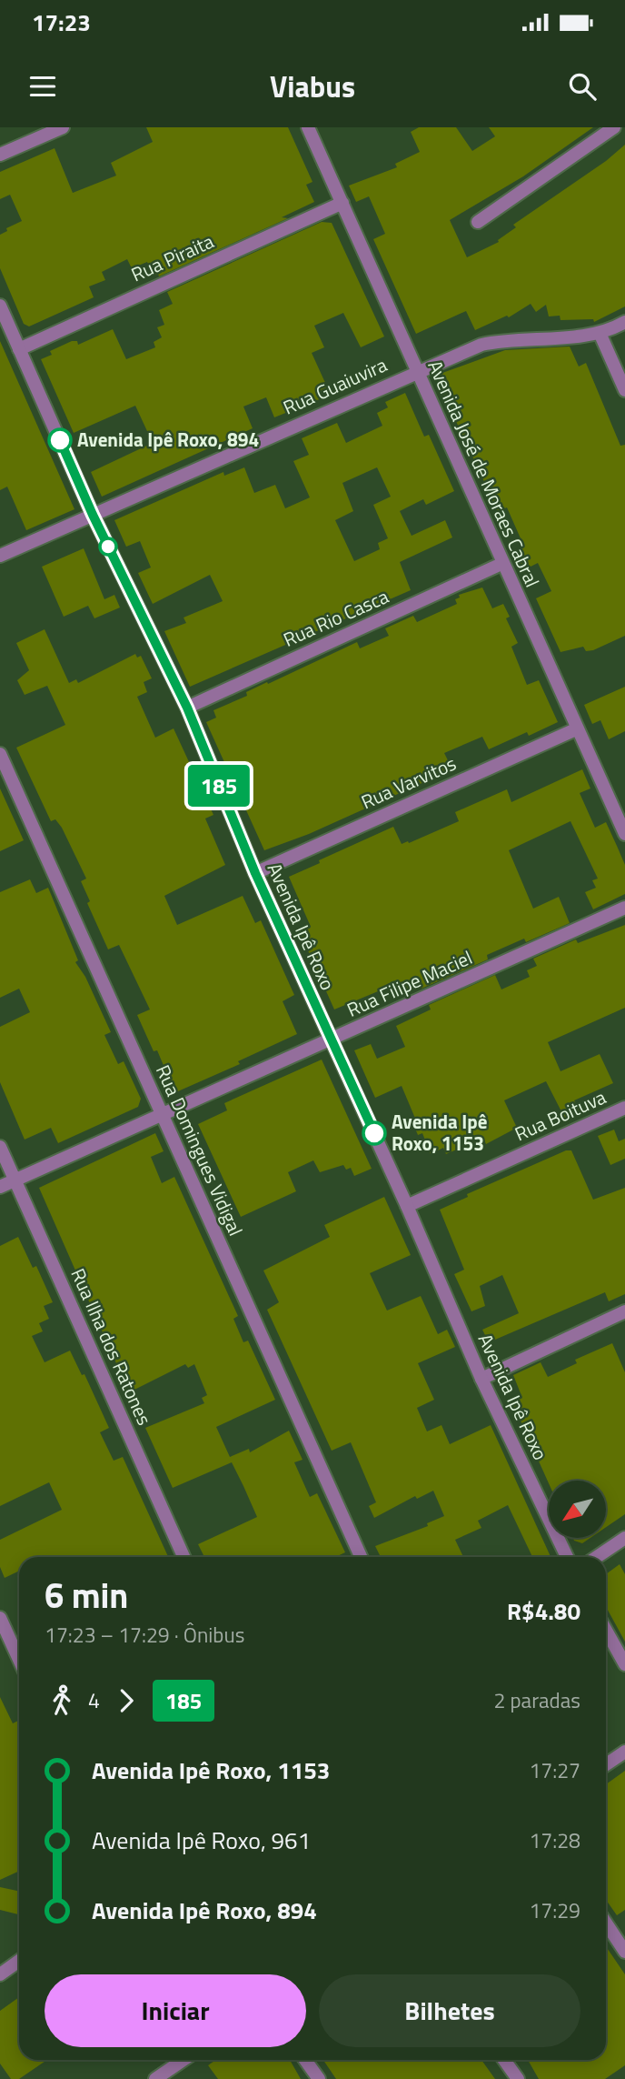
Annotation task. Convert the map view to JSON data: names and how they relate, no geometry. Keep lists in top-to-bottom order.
{
  "streets": {
    "street": [
      "Rua Piraita",
      "Rua Guaiuvira",
      "Avenida José de Moraes Cabral",
      "Rua Rio Casca",
      "Rua Varvitos",
      "Avenida Ipê Roxo",
      "Rua Filipe Maciel",
      "Rua Boituva",
      "Rua Domingues Vidigal",
      "Rua Ilha dos Ratones"
    ]
  },
  "crossings": [
    ["Rua Piraita", "Avenida José de Moraes Cabral"],
    ["Rua Piraita", "Avenida Ipê Roxo"],
    ["Rua Guaiuvira", "Avenida José de Moraes Cabral"],
    ["Rua Guaiuvira", "Avenida Ipê Roxo"],
    ["Avenida José de Moraes Cabral", "Rua Rio Casca"],
    ["Avenida José de Moraes Cabral", "Rua Varvitos"],
    ["Rua Rio Casca", "Avenida Ipê Roxo"],
    ["Rua Varvitos", "Avenida Ipê Roxo"],
    ["Avenida Ipê Roxo", "Rua Filipe Maciel"],
    ["Avenida Ipê Roxo", "Rua Boituva"],
    ["Rua Filipe Maciel", "Rua Domingues Vidigal"],
    ["Rua Filipe Maciel", "Rua Ilha dos Ratones"]
  ],
  "places": ["Avenida Ipê Roxo, 894", "Avenida Ipê Roxo, 1153"],
  "lines": ["bus line 185"],
  "north": "bottom left",
  "page": {
    "status": "17:23",
    "header": "Viabus",
    "on_map": "185",
    "heading": ["6 min", "17:23 – 17:29 · Ônibus", "R$4.80"],
    "legs": ["4", "185", "2 paradas"],
    "list": [
      {
        "name": "Avenida Ipê Roxo, 1153",
        "value": "17:27"
      },
      {
        "name": "Avenida Ipê Roxo, 961",
        "value": "17:28"
      },
      {
        "name": "Avenida Ipê Roxo, 894",
        "value": "17:29"
      }
    ],
    "buttons": ["Iniciar", "Bilhetes"]
  }
}
